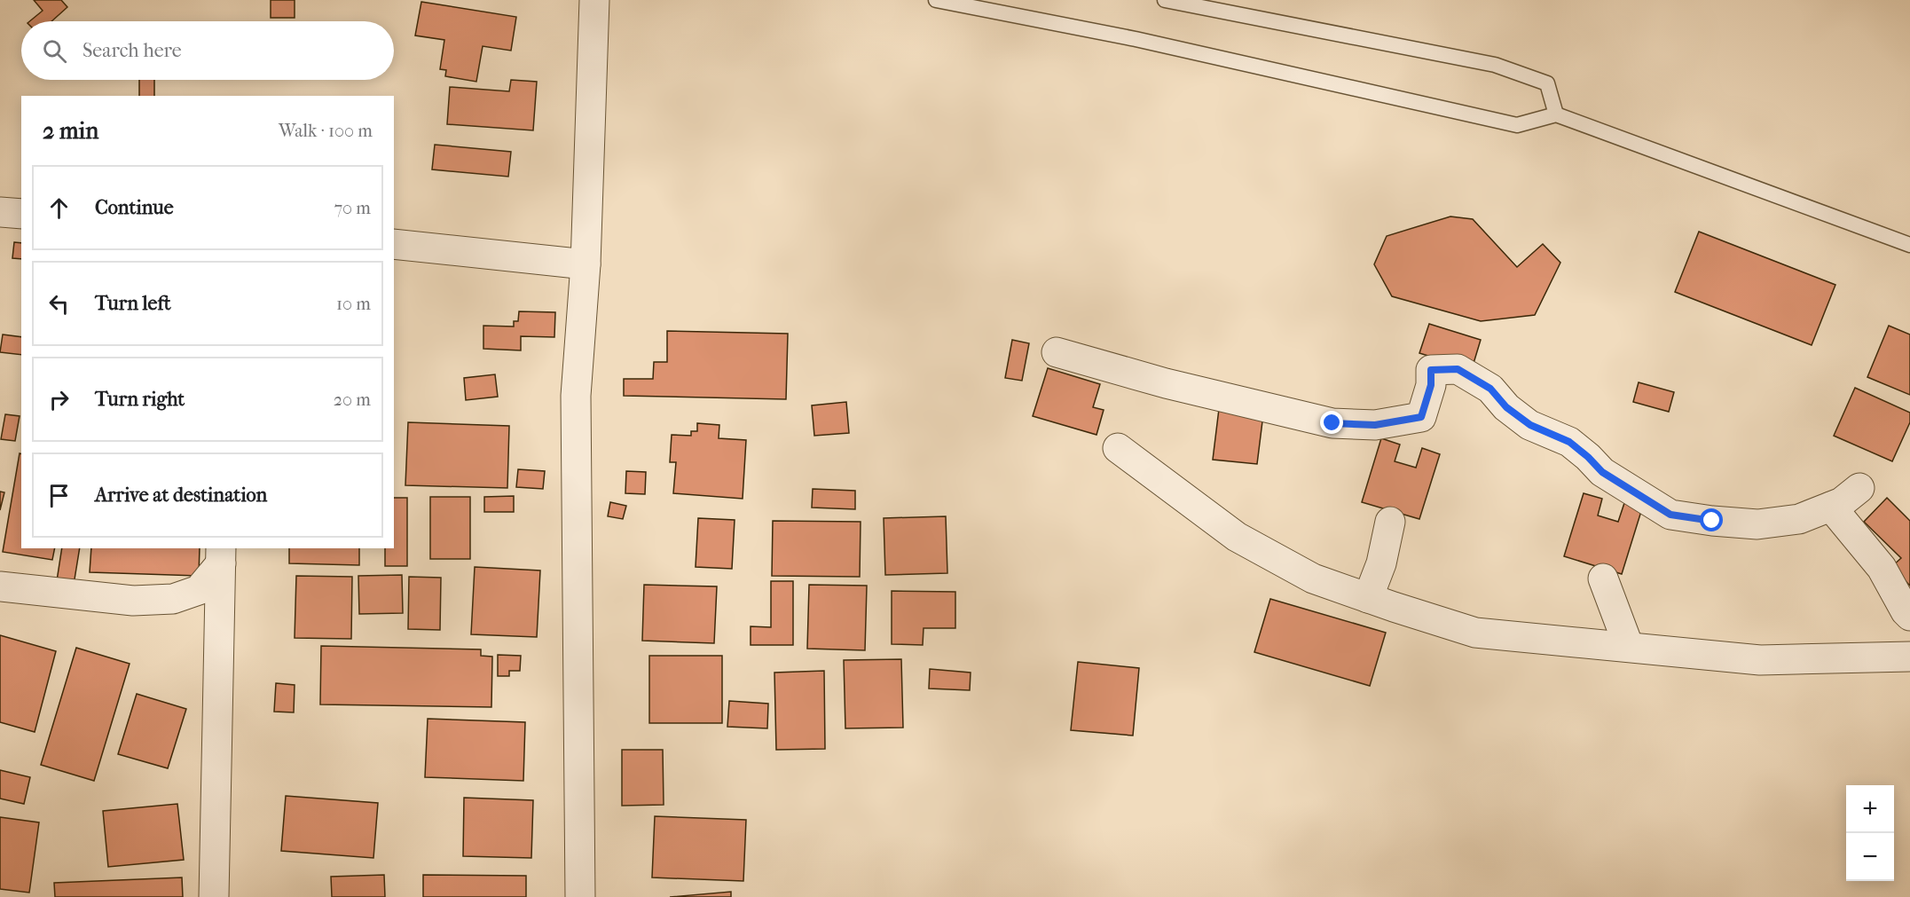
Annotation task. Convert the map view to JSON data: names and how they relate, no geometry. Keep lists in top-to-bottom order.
{
  "page": {
    "search": "Search here",
    "heading": ["2 min", "Walk · 100 m"],
    "list": [
      ["Continue", "70 m"],
      ["Turn left", "10 m"],
      ["Turn right", "20 m"],
      "Arrive at destination"
    ],
    "map_buttons": ["+", "−"]
  }
}
